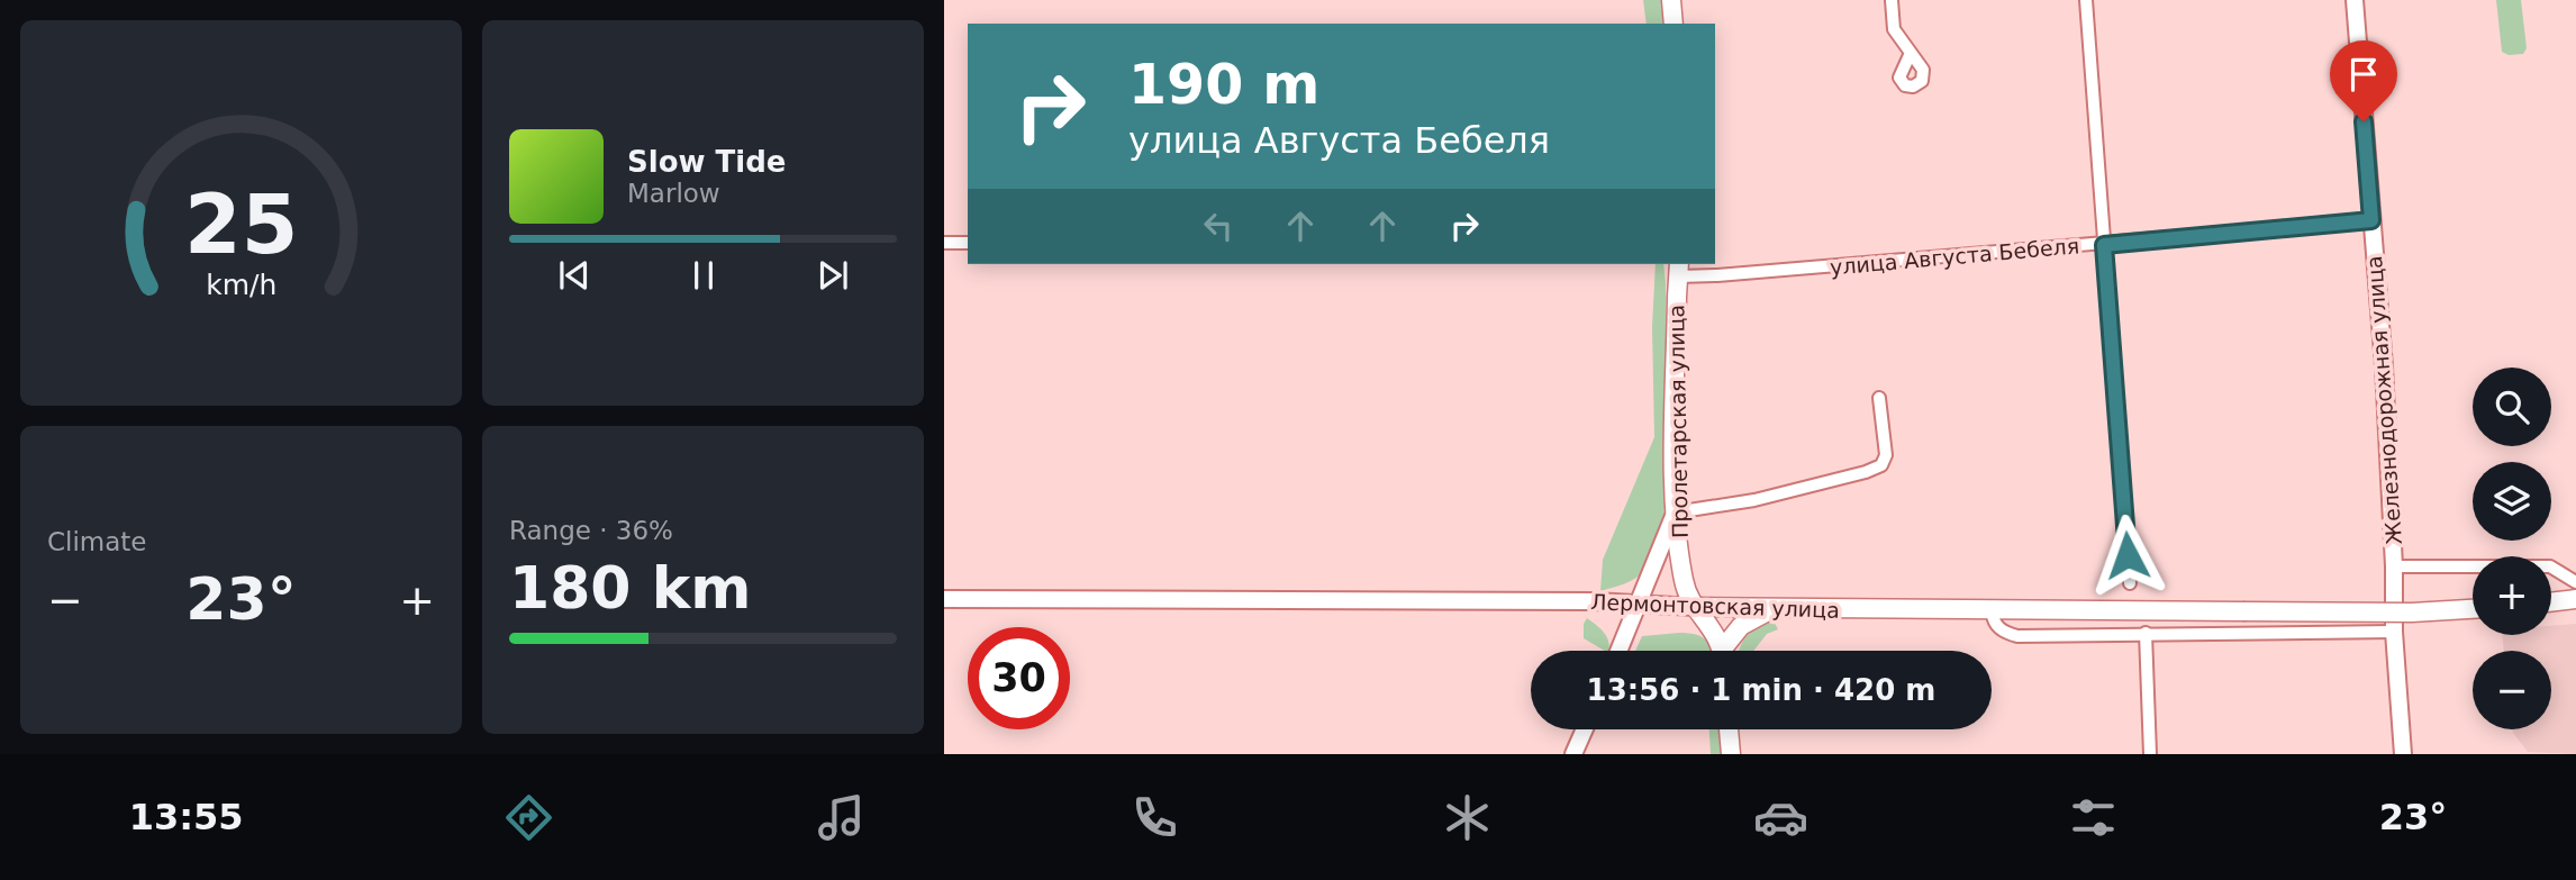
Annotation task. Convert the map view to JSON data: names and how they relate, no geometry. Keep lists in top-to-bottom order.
{
  "streets": {
    "main road": ["Железнодорожная улица", "Пролетарская улица", "Лермонтовская улица"],
    "street": ["улица Августа Бебеля"]
  },
  "crossings": [
    ["улица Августа Бебеля", "Железнодорожная улица"],
    ["улица Августа Бебеля", "Пролетарская улица"],
    ["Пролетарская улица", "Лермонтовская улица"]
  ],
  "page": {
    "turn": ["190 m", "улица Августа Бебеля"],
    "song": ["Slow Tide", "Marlow"],
    "map_buttons": ["+", "−"],
    "tile": [
      "Climate",
      ["Range · 36%", "180 km"]
    ],
    "heat": ["−", "23°", "+"],
    "limit": "30",
    "trip": "13:56 · 1 min · 420 m",
    "tabs": ["13:55", "23°"],
    "gauge": ["25", "km/h"]
  }
}
